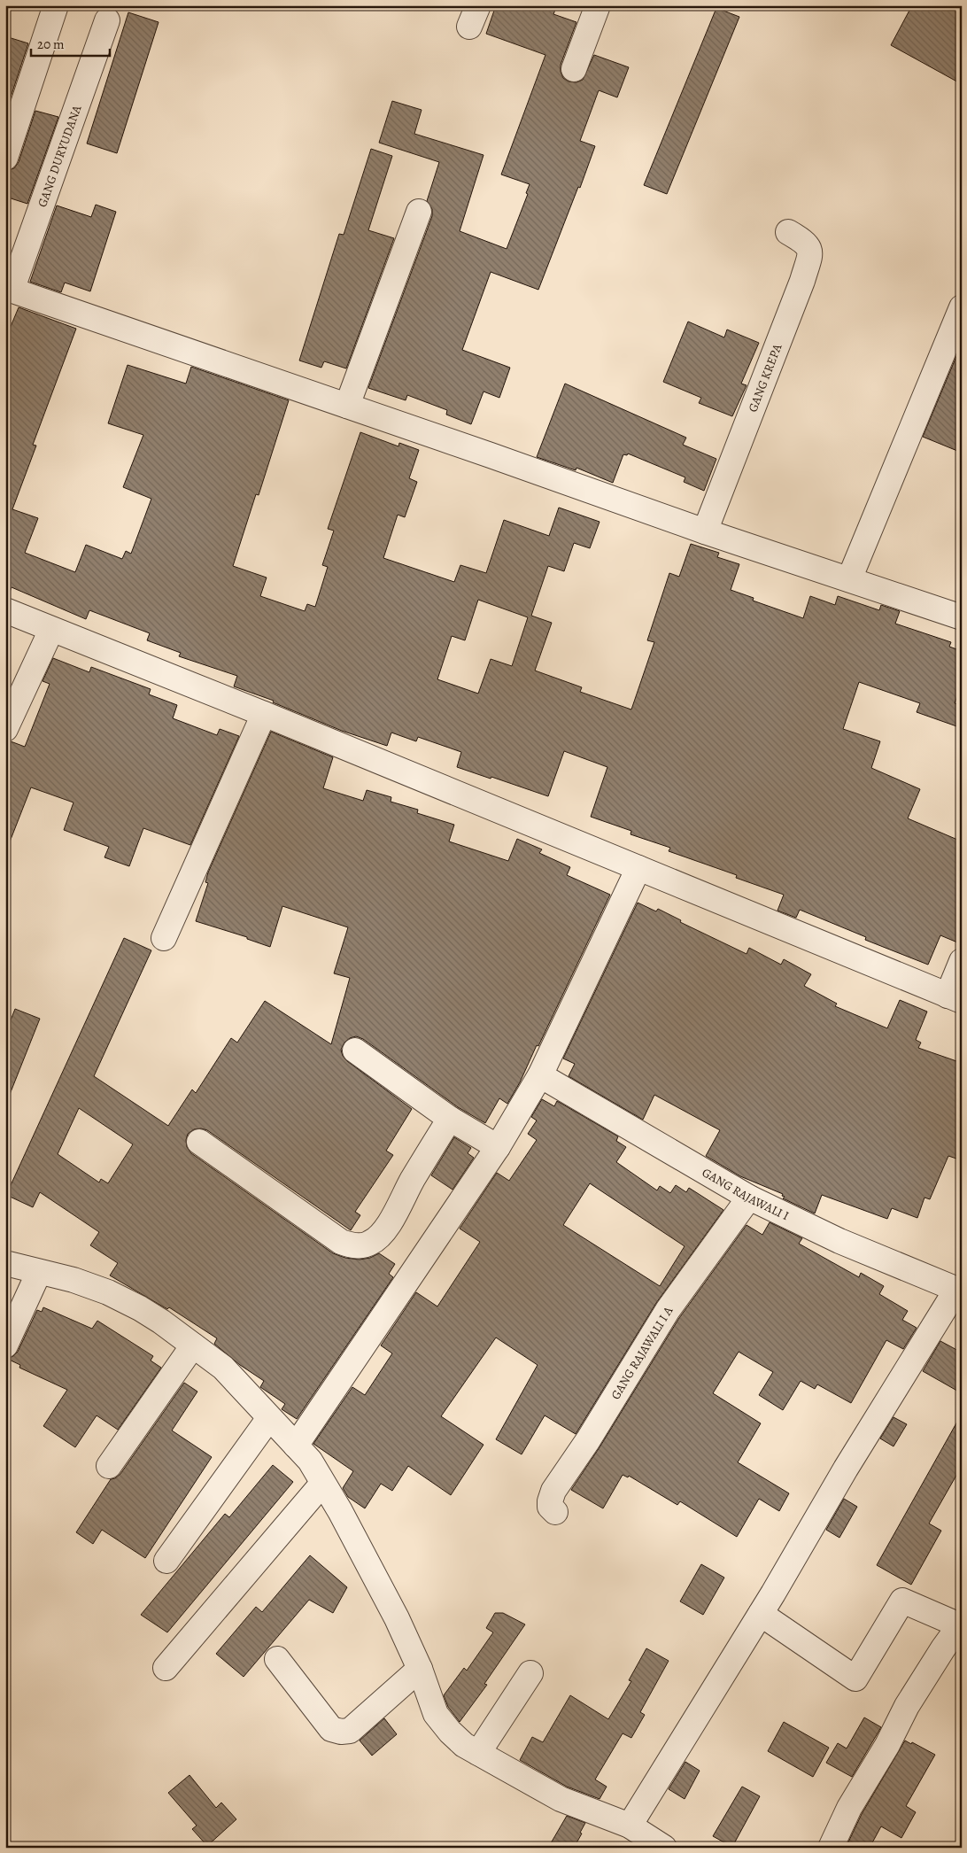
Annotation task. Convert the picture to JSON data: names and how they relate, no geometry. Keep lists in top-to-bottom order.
{
  "streets": {
    "street": [
      "GANG DURYUDANA",
      "GANG KREPA",
      "GANG RAJAWALI I",
      "GANG RAJAWALI I A"
    ]
  },
  "crossings": [
    ["GANG RAJAWALI I", "GANG RAJAWALI I A"]
  ],
  "scale_bar": "20 m"
}
